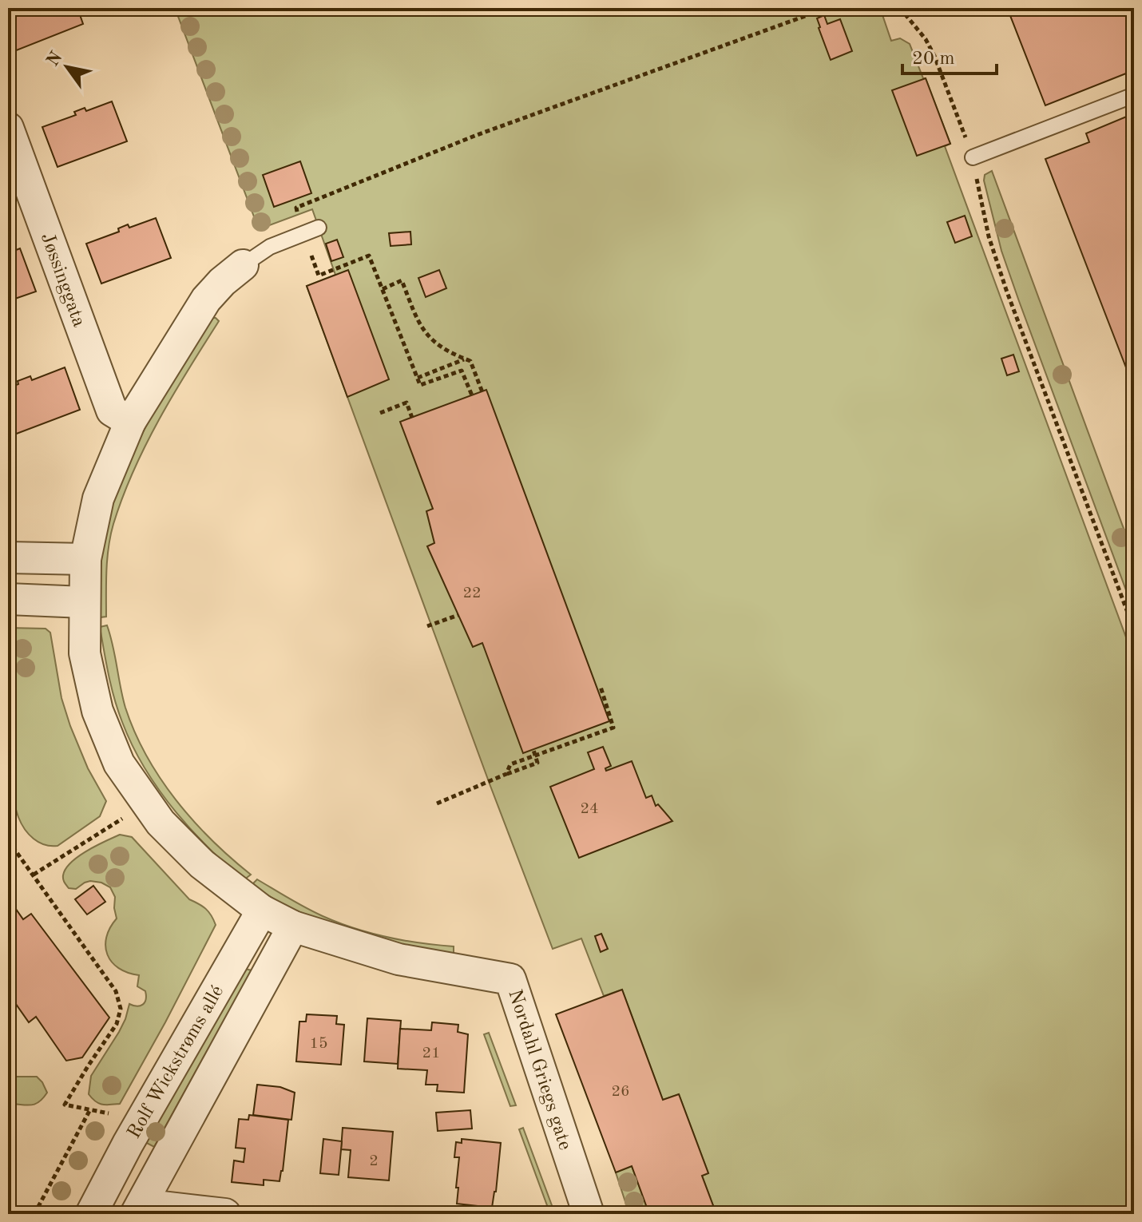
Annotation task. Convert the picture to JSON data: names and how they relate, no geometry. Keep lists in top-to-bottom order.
{
  "streets": {
    "street": ["Jøssinggata", "Rolf Wickstrøms allé", "Nordahl Griegs gate"]
  },
  "crossings": [
    ["Jøssinggata", "Nordahl Griegs gate"],
    ["Rolf Wickstrøms allé", "Nordahl Griegs gate"]
  ],
  "house_numbers": [
    "22",
    "24",
    "15",
    "21",
    "26",
    "2"
  ],
  "scale_bar": "20 m",
  "north": "top left"
}
